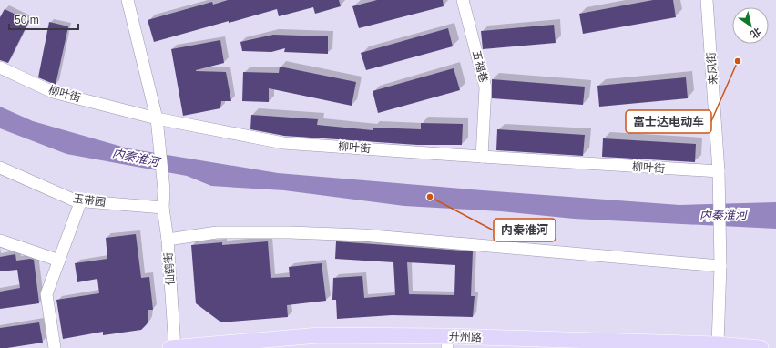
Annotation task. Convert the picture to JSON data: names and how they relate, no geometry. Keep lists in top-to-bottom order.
{
  "streets": {
    "main road": ["升州路"],
    "street": [
      "五福巷",
      "来凤街",
      "柳叶街",
      "玉带园",
      "仙鹤街"
    ]
  },
  "crossings": [
    ["五福巷", "柳叶街"],
    ["来凤街", "柳叶街"],
    ["柳叶街", "仙鹤街"],
    ["玉带园", "仙鹤街"],
    ["仙鹤街", "升州路"]
  ],
  "water": ["内秦淮河"],
  "places": ["富士达电动车", "内秦淮河"],
  "scale_bar": "50 m",
  "north": "bottom right"
}
